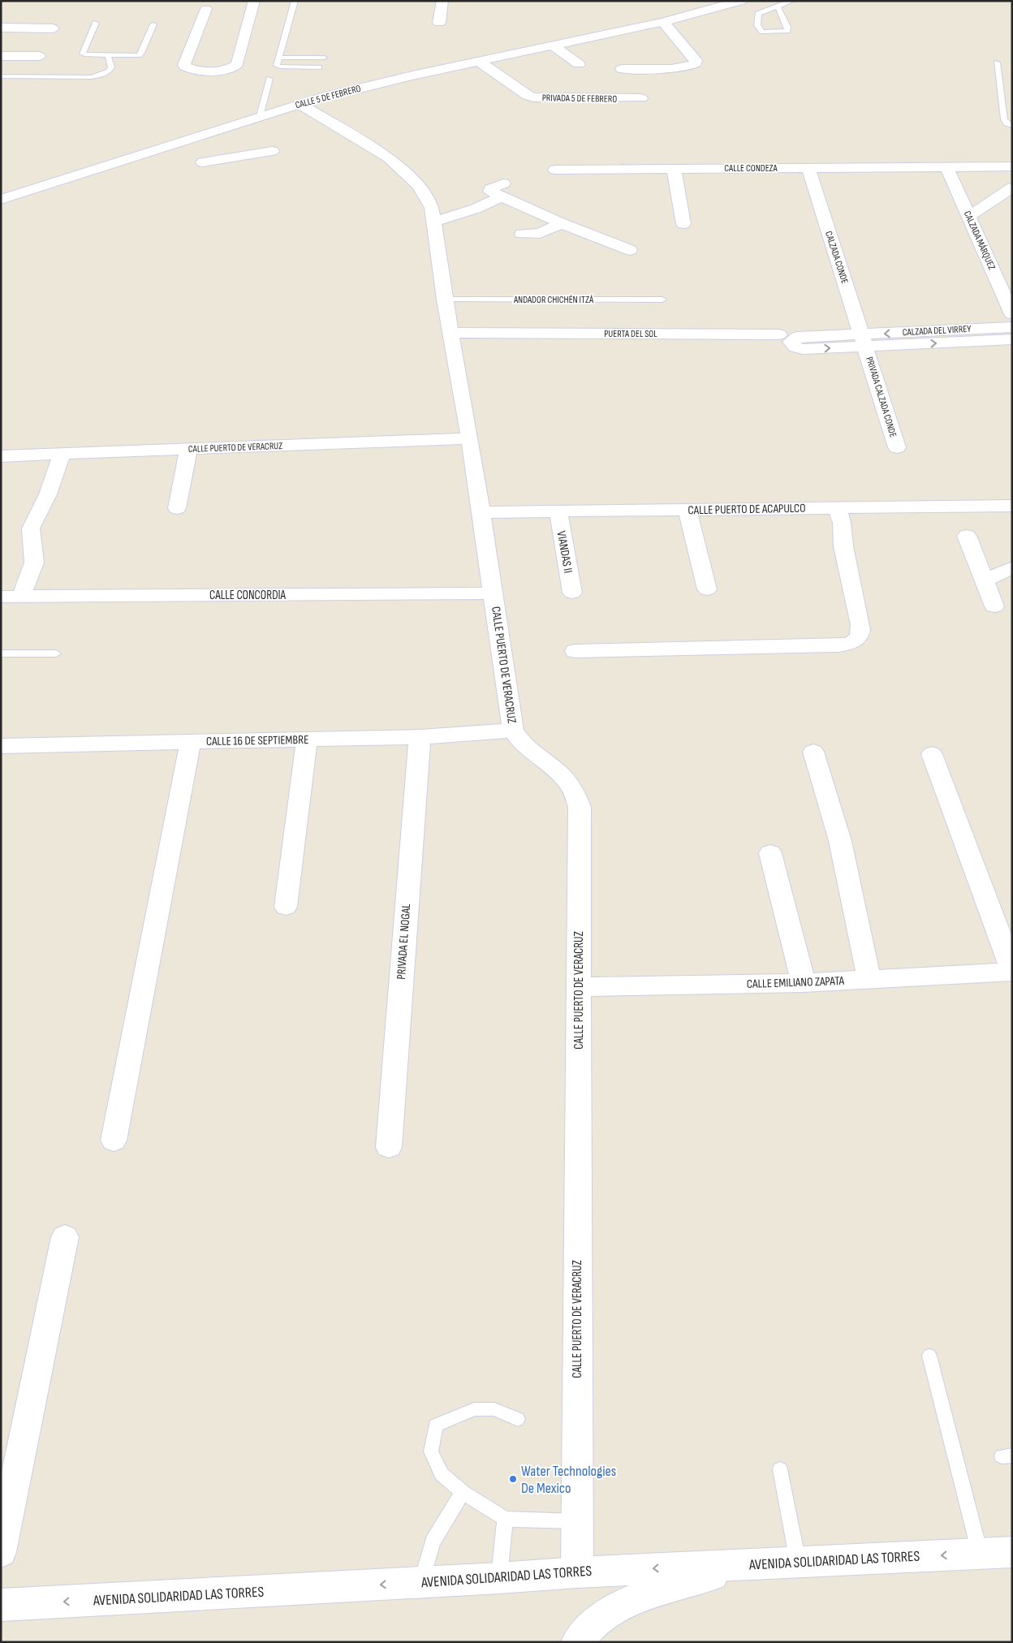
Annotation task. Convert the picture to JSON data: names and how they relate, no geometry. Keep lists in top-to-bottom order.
{
  "streets": {
    "street": [
      "CALLE 5 DE FEBRERO",
      "PRIVADA 5 DE FEBRERO",
      "CALLE CONDEZA",
      "CALZADA MÁRQUEZ",
      "CALZADA CONDE",
      "CALZADA DEL VIRREY",
      "PUERTA DEL SOL",
      "PRIVADA CALZADA CONDE",
      "CALLE PUERTO DE VERACRUZ",
      "CALLE PUERTO DE ACAPULCO",
      "VIANDAS II",
      "CALLE CONCORDIA",
      "CALLE 16 DE SEPTIEMBRE",
      "PRIVADA EL NOGAL",
      "CALLE EMILIANO ZAPATA",
      "AVENIDA SOLIDARIDAD LAS TORRES"
    ],
    "lane": ["ANDADOR CHICHÉN ITZÁ"]
  },
  "crossings": [
    ["CALLE 5 DE FEBRERO", "PRIVADA 5 DE FEBRERO"],
    ["CALLE 5 DE FEBRERO", "CALLE PUERTO DE VERACRUZ"],
    ["CALLE CONDEZA", "CALZADA MÁRQUEZ"],
    ["CALLE CONDEZA", "CALZADA CONDE"],
    ["CALZADA CONDE", "CALZADA DEL VIRREY"],
    ["CALZADA CONDE", "PRIVADA CALZADA CONDE"],
    ["ANDADOR CHICHÉN ITZÁ", "CALLE PUERTO DE VERACRUZ"],
    ["CALZADA DEL VIRREY", "PRIVADA CALZADA CONDE"],
    ["PUERTA DEL SOL", "CALLE PUERTO DE VERACRUZ"],
    ["CALLE PUERTO DE VERACRUZ", "CALLE PUERTO DE ACAPULCO"],
    ["CALLE PUERTO DE VERACRUZ", "CALLE CONCORDIA"],
    ["CALLE PUERTO DE VERACRUZ", "CALLE 16 DE SEPTIEMBRE"],
    ["CALLE PUERTO DE VERACRUZ", "CALLE EMILIANO ZAPATA"],
    ["CALLE PUERTO DE VERACRUZ", "AVENIDA SOLIDARIDAD LAS TORRES"],
    ["CALLE PUERTO DE ACAPULCO", "VIANDAS II"],
    ["CALLE 16 DE SEPTIEMBRE", "PRIVADA EL NOGAL"]
  ],
  "one_way": ["AVENIDA SOLIDARIDAD LAS TORRES"],
  "places": ["Water Technologies De Mexico"]
}
